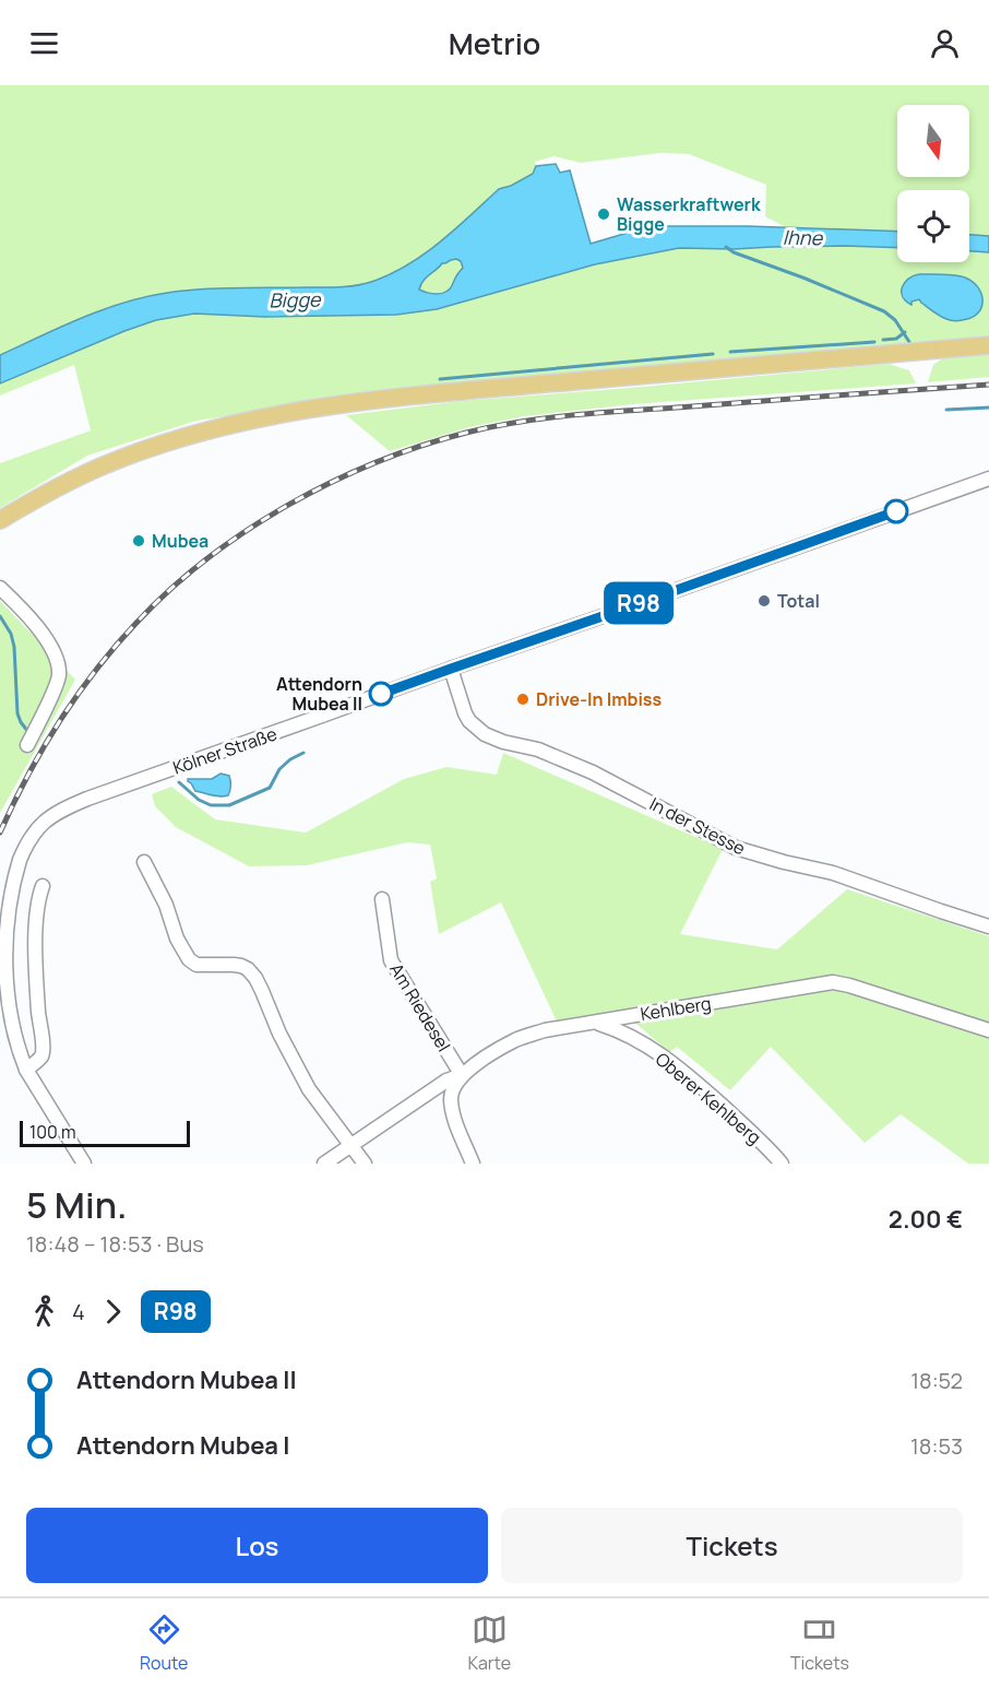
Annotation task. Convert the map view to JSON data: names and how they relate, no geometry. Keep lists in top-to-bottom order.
{
  "streets": {
    "street": [
      "Kölner Straße",
      "In der Stesse",
      "Am Riedesel",
      "Kehlberg",
      "Oberer Kehlberg"
    ]
  },
  "crossings": [
    ["Kölner Straße", "In der Stesse"],
    ["Am Riedesel", "Kehlberg"],
    ["Kehlberg", "Oberer Kehlberg"]
  ],
  "water": ["Ihne", "Bigge"],
  "places": [
    "Wasserkraftwerk Bigge",
    "Mubea",
    "Total",
    "Attendorn Mubea II",
    "Drive-In Imbiss"
  ],
  "lines": ["bus line R98"],
  "scale_bar": "100 m",
  "north": "bottom",
  "page": {
    "header": "Metrio",
    "on_map": "R98",
    "scale": "100 m",
    "heading": ["5 Min.", "18:48 – 18:53 · Bus", "2.00 €"],
    "legs": ["4", "R98"],
    "list": [
      {
        "name": "Attendorn Mubea II",
        "value": "18:52"
      },
      {
        "name": "Attendorn Mubea I",
        "value": "18:53"
      }
    ],
    "buttons": ["Los", "Tickets"],
    "tabs": ["Route", "Karte", "Tickets"]
  }
}
